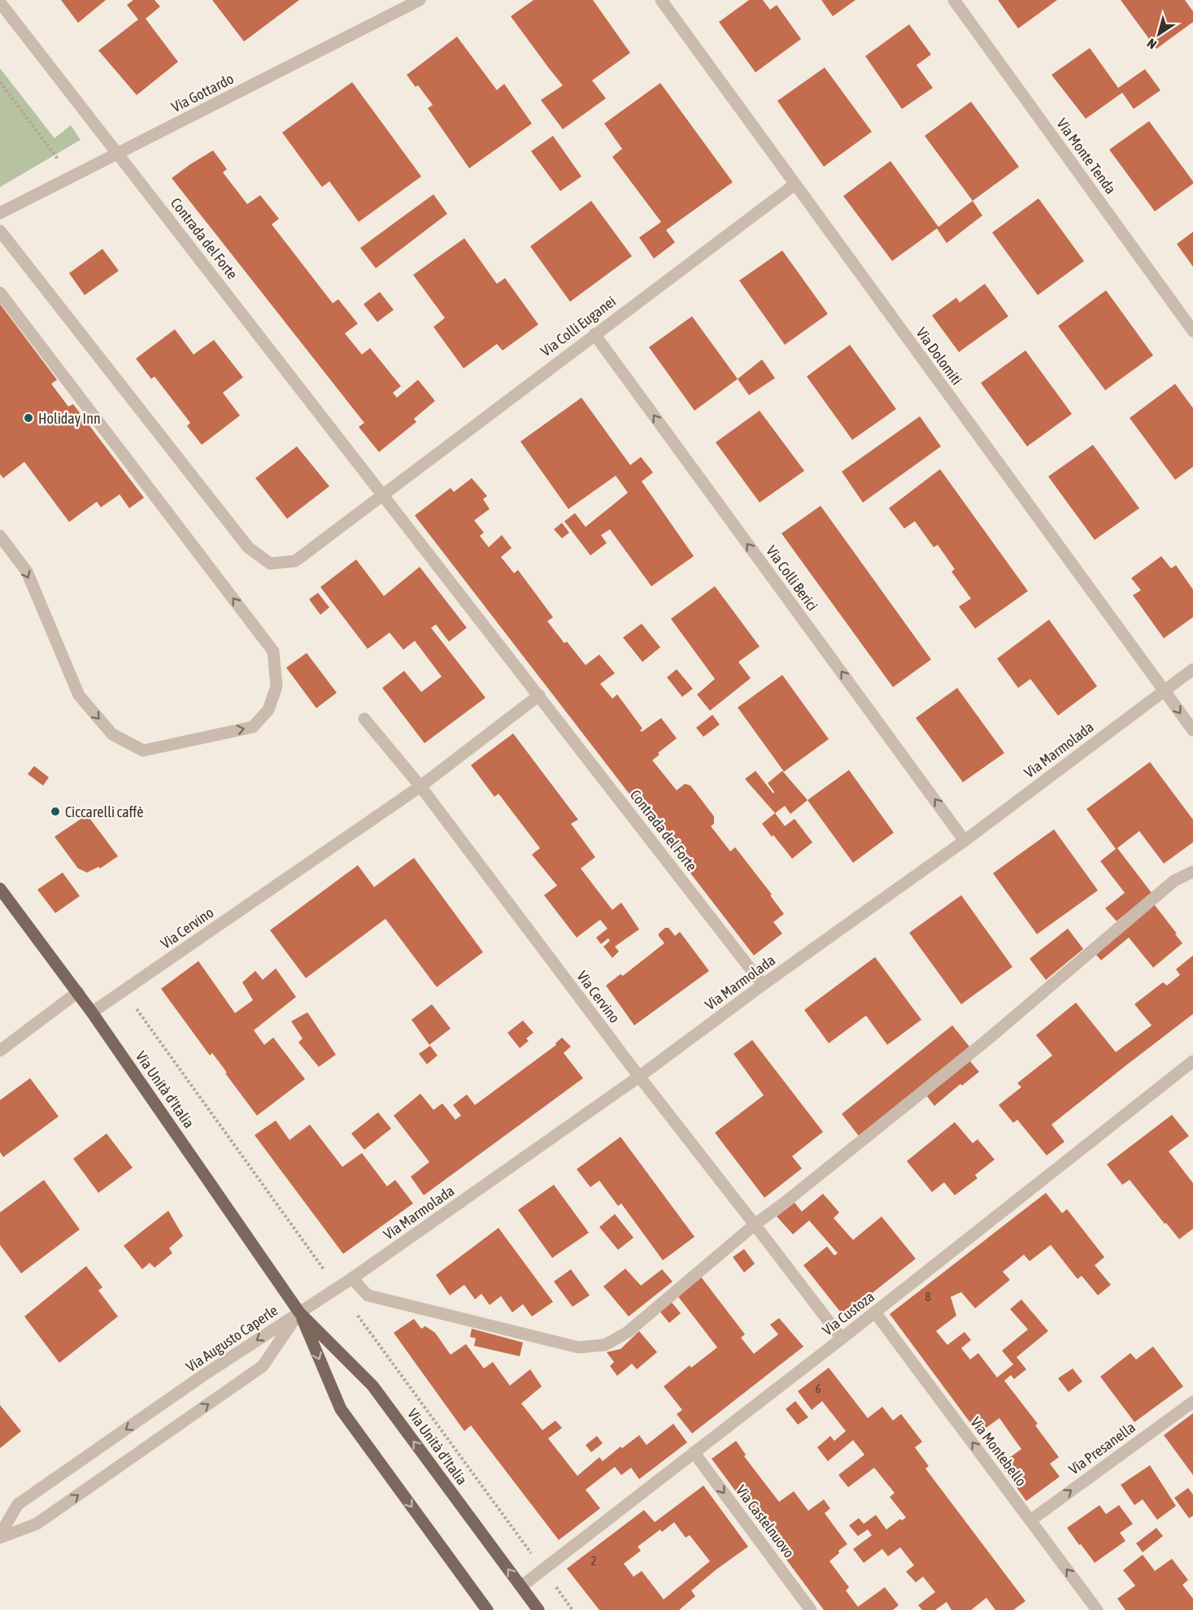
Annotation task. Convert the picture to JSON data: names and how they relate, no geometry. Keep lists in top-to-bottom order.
{
  "streets": {
    "main road": ["Via Unità d'Italia"],
    "street": [
      "Via Gottardo",
      "Via Monte Tenda",
      "Contrada del Forte",
      "Via Colli Euganei",
      "Via Dolomiti",
      "Via Colli Berici",
      "Via Marmolada",
      "Via Cervino",
      "Via Custoza",
      "Via Augusto Caperle",
      "Via Presanella",
      "Via Montebello",
      "Via Castelnuovo"
    ]
  },
  "crossings": [
    ["Via Gottardo", "Contrada del Forte"],
    ["Contrada del Forte", "Via Colli Euganei"],
    ["Contrada del Forte", "Via Marmolada"],
    ["Via Colli Euganei", "Via Dolomiti"],
    ["Via Colli Euganei", "Via Colli Berici"],
    ["Via Dolomiti", "Via Marmolada"],
    ["Via Colli Berici", "Via Marmolada"],
    ["Via Marmolada", "Via Cervino"],
    ["Via Marmolada", "Via Unità d'Italia"],
    ["Via Marmolada", "Via Augusto Caperle"],
    ["Via Cervino", "Via Unità d'Italia"],
    ["Via Cervino", "Via Custoza"],
    ["Via Unità d'Italia", "Via Custoza"],
    ["Via Unità d'Italia", "Via Augusto Caperle"],
    ["Via Custoza", "Via Montebello"],
    ["Via Custoza", "Via Castelnuovo"],
    ["Via Presanella", "Via Montebello"]
  ],
  "one_way": [
    "Via Colli Berici",
    "Via Presanella",
    "Via Montebello",
    "Via Castelnuovo"
  ],
  "places": ["Holiday Inn", "Ciccarelli caffè"],
  "house_numbers": ["8", "6", "2"],
  "north": "bottom left"
}
